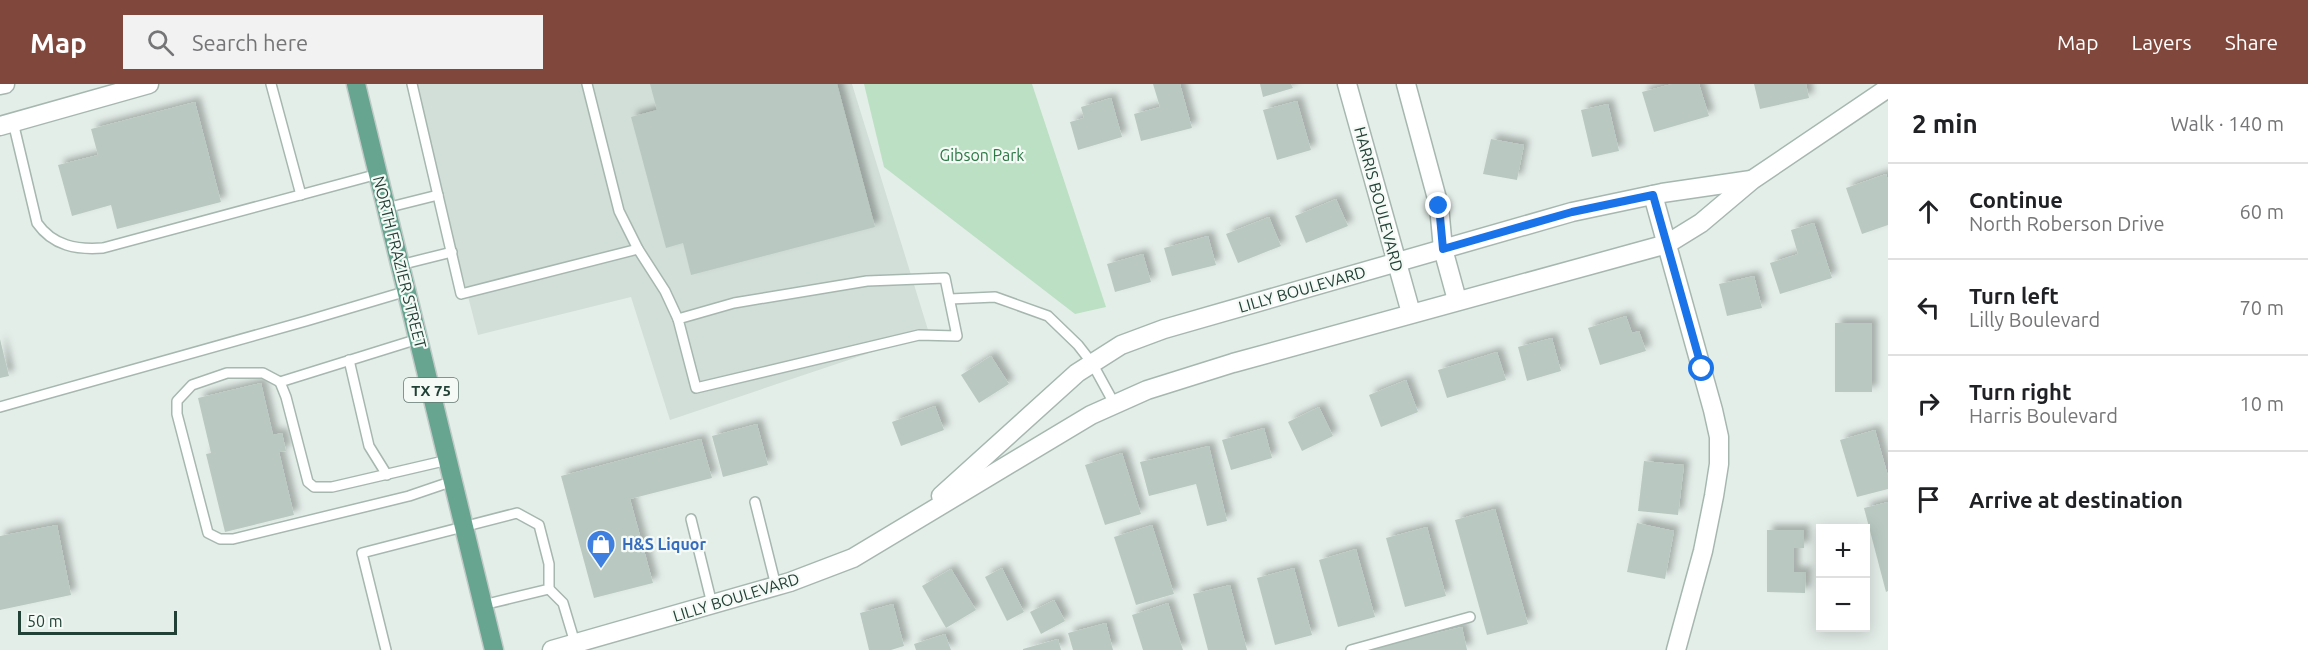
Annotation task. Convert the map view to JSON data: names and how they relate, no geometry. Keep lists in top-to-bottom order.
{
  "streets": {
    "main road": ["NORTH FRAZIER STREET", "TX 75"],
    "street": ["HARRIS BOULEVARD", "LILLY BOULEVARD"]
  },
  "crossings": [
    ["HARRIS BOULEVARD", "LILLY BOULEVARD"]
  ],
  "parks": ["Gibson Park"],
  "places": {
    "shop": ["H&S Liquor"]
  },
  "scale_bar": "50 m",
  "page": {
    "header": "Map",
    "search": "Search here",
    "nav": ["Map", "Layers", "Share"],
    "heading": ["2 min", "Walk · 140 m"],
    "list": [
      ["Continue", "North Roberson Drive", "60 m"],
      ["Turn left", "Lilly Boulevard", "70 m"],
      ["Turn right", "Harris Boulevard", "10 m"],
      "Arrive at destination"
    ],
    "map_buttons": ["+", "−"],
    "scale": "50 m"
  }
}
